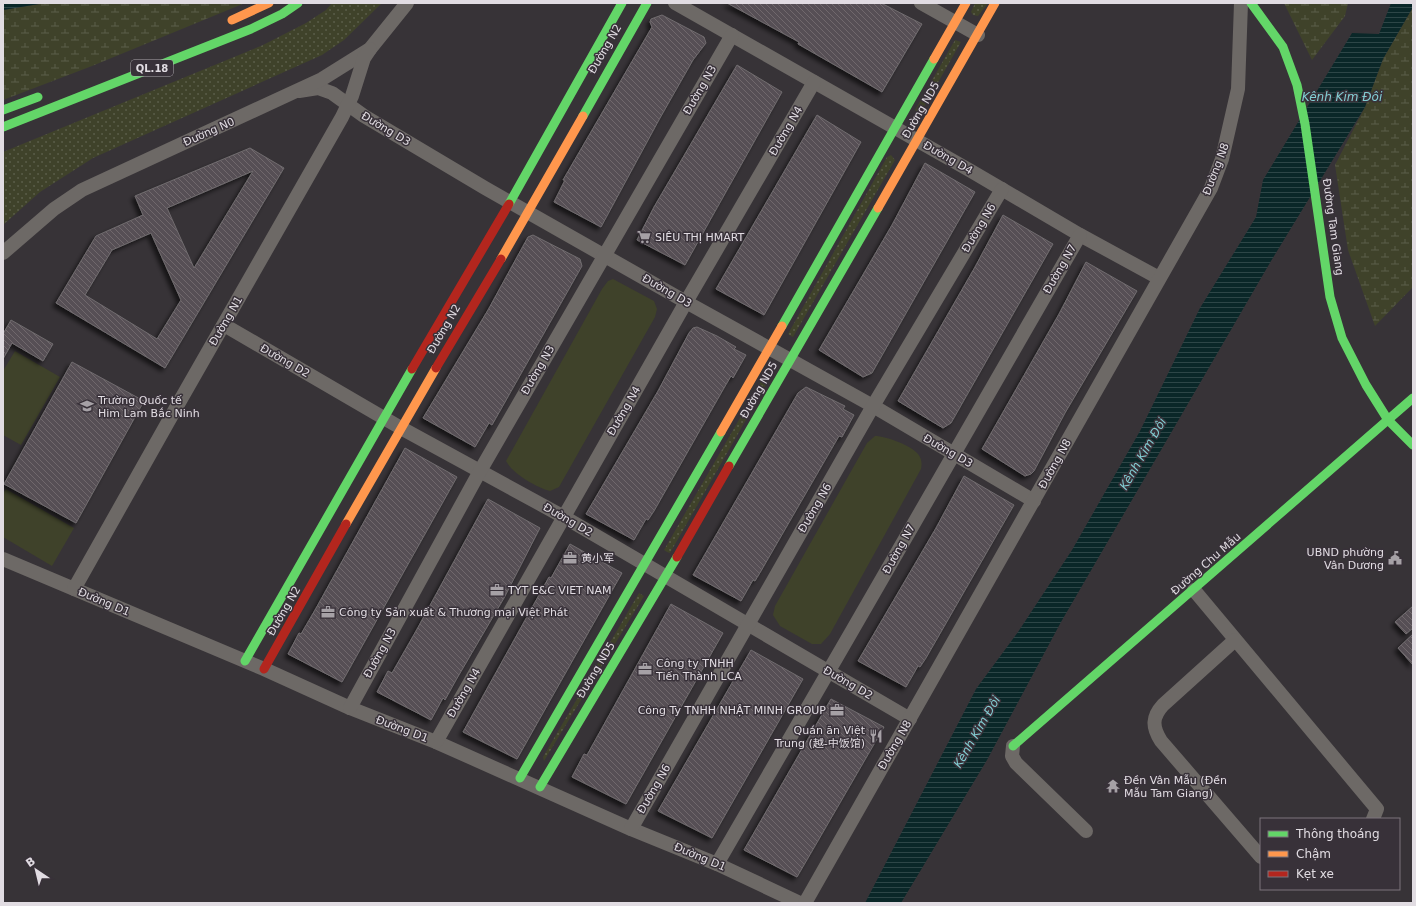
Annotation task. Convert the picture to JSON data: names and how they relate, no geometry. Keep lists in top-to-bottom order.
{
  "streets": {
    "main road": [
      "Đường N2",
      "QL.18",
      "Đường ND5",
      "Đường Tam Giang",
      "Đường Chu Mẫu"
    ],
    "street": [
      "Đường N3",
      "Đường D3",
      "Đường N4",
      "Đường N0",
      "Đường D4",
      "Đường N8",
      "Đường N6",
      "Đường N7",
      "Đường N1",
      "Đường D2",
      "Đường D1"
    ]
  },
  "crossings": [
    ["Đường N2", "Đường D3"],
    ["Đường N2", "Đường D2"],
    ["Đường N2", "Đường D1"],
    ["Đường N3", "Đường D3"],
    ["Đường N3", "Đường D4"],
    ["Đường N3", "Đường D2"],
    ["Đường N3", "Đường D1"],
    ["Đường ND5", "Đường D3"],
    ["Đường ND5", "Đường D4"],
    ["Đường ND5", "Đường D2"],
    ["Đường ND5", "Đường D1"],
    ["Đường D3", "Đường N4"],
    ["Đường D3", "Đường N0"],
    ["Đường D3", "Đường N8"],
    ["Đường D3", "Đường N6"],
    ["Đường D3", "Đường N7"],
    ["Đường D3", "Đường N1"],
    ["Đường N4", "Đường D4"],
    ["Đường N4", "Đường D2"],
    ["Đường N4", "Đường D1"],
    ["Đường N0", "Đường N1"],
    ["Đường D4", "Đường N8"],
    ["Đường D4", "Đường N6"],
    ["Đường D4", "Đường N7"],
    ["Đường N8", "Đường D2"],
    ["Đường Tam Giang", "Đường Chu Mẫu"],
    ["Đường N6", "Đường D2"],
    ["Đường N6", "Đường D1"],
    ["Đường N7", "Đường D2"],
    ["Đường N7", "Đường D1"],
    ["Đường N1", "Đường D2"],
    ["Đường N1", "Đường D1"]
  ],
  "water": ["Kênh Kim Đôi"],
  "places": {
    "supermarket": ["SIÊU THỊ HMART"],
    "school or university": ["Trường Quốc tế Him Lam Bắc Ninh"],
    "office": [
      "黄小军",
      "TYT E&C VIET NAM",
      "Công ty Sản xuất & Thương mại Việt Phát",
      "Công ty TNHH Tiến Thành LCA",
      "Công Ty TNHH NHẬT MINH GROUP"
    ],
    "public building": ["UBND phường Vân Dương"],
    "restaurant": ["Quán ăn Việt Trung (越-中饭馆)"],
    "temple": ["Đền Vân Mẫu (Đền Mẫu Tam Giang)"]
  },
  "legend": ["Thông thoáng", "Chậm", "Kẹt xe"],
  "north": "top left"
}
